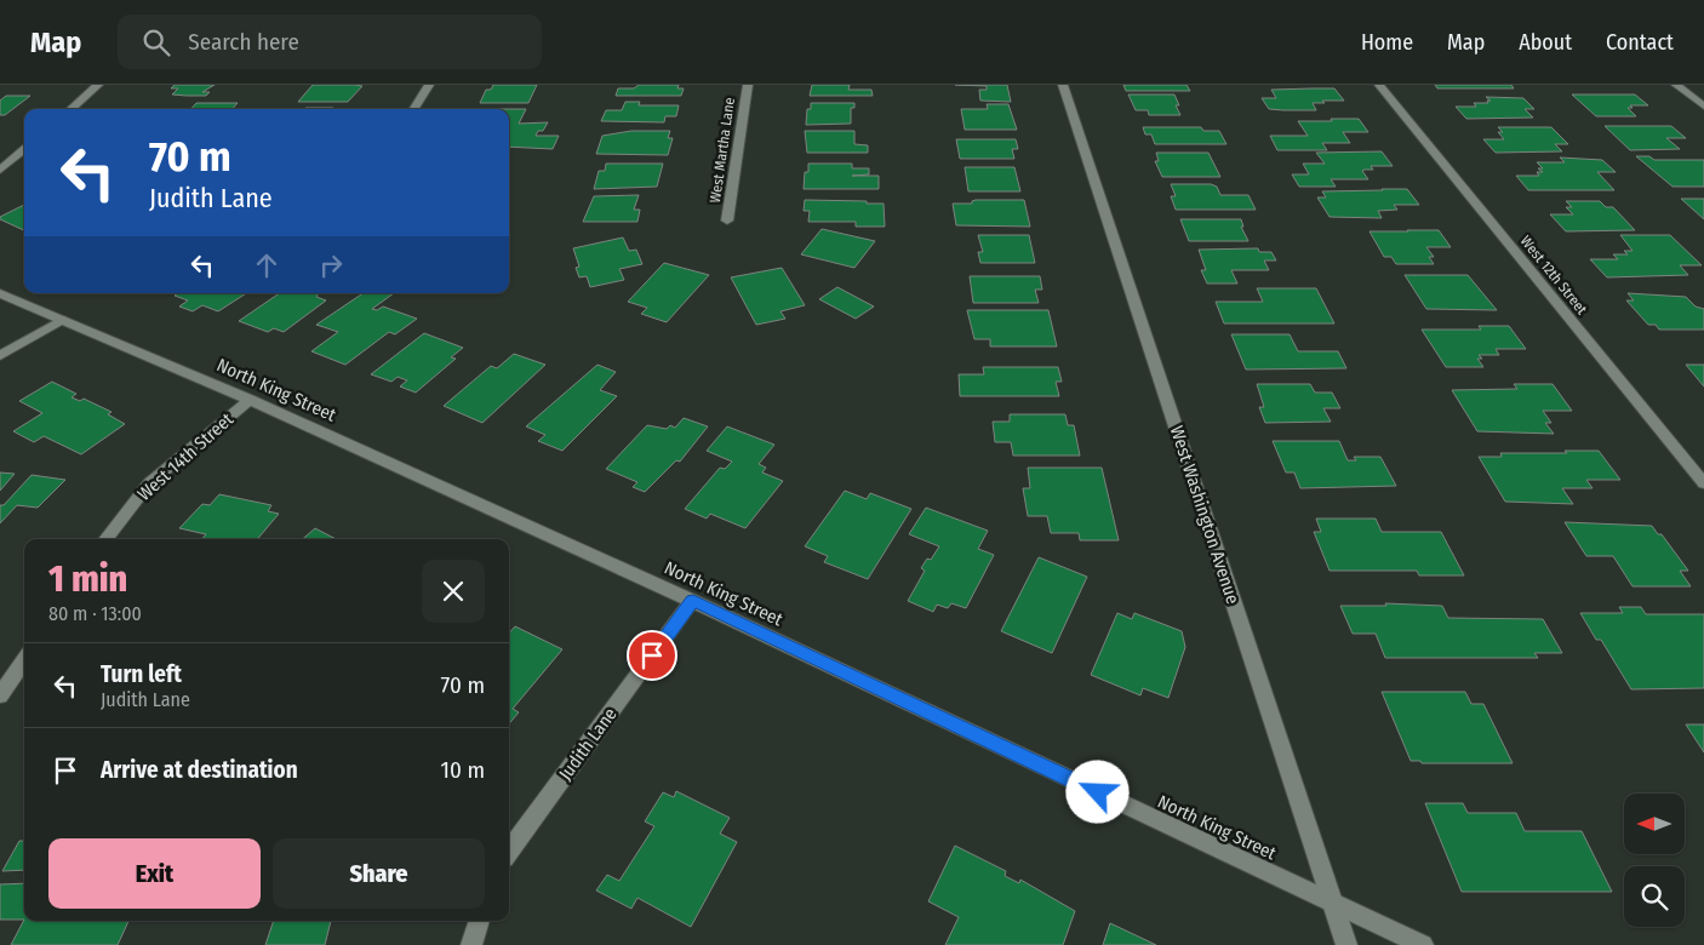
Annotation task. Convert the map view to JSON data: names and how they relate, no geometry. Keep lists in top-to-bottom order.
{
  "streets": {
    "street": [
      "West Martha Lane",
      "West 12th Street",
      "North King Street",
      "West 14th Street",
      "West Washington Avenue",
      "Judith Lane"
    ]
  },
  "crossings": [
    ["North King Street", "West 14th Street"],
    ["North King Street", "West Washington Avenue"],
    ["North King Street", "Judith Lane"]
  ],
  "north": "left",
  "page": {
    "header": "Map",
    "search": "Search here",
    "nav": [
      "Home",
      "Map",
      "About",
      "Contact"
    ],
    "turn": ["70 m", "Judith Lane"],
    "heading": ["1 min", "80 m · 13:00"],
    "list": [
      {
        "name": "Turn left",
        "note": "Judith Lane",
        "value": "70 m"
      },
      {
        "name": "Arrive at destination",
        "value": "10 m"
      }
    ],
    "buttons": ["Exit", "Share"]
  }
}
